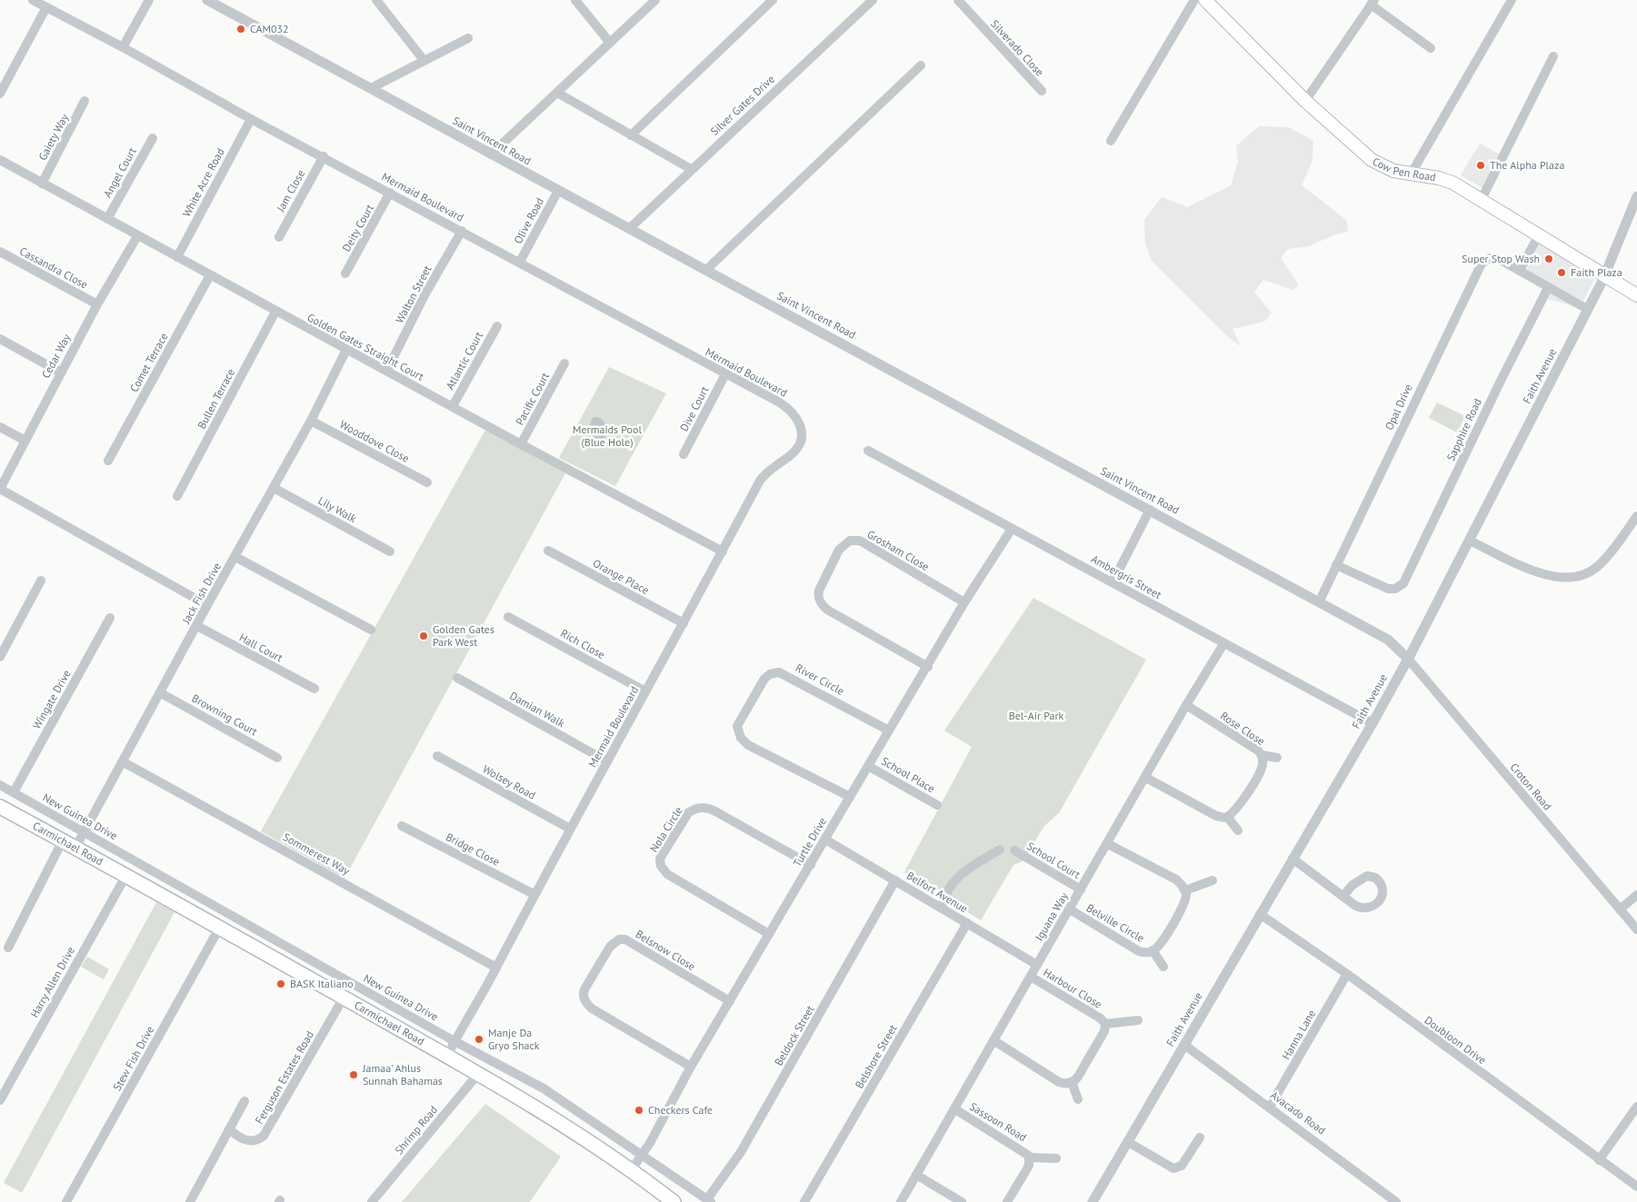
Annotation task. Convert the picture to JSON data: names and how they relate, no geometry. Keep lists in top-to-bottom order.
{
  "streets": {
    "main road": ["Cow Pen Road", "Carmichael Road"],
    "street": [
      "Silverado Close",
      "Silver Gates Drive",
      "Gaiety Way",
      "Saint Vincent Road",
      "Angel Court",
      "White Acre Road",
      "Jam Close",
      "Mermaid Boulevard",
      "Olive Road",
      "Deity Court",
      "Cassandra Close",
      "Walton Street",
      "Golden Gates Straight Court",
      "Cedar Way",
      "Atlantic Court",
      "Comet Terrace",
      "Faith Avenue",
      "Bullen Terrace",
      "Pacific Court",
      "Opal Drive",
      "Dive Court",
      "Sapphire Road",
      "Wooddove Close",
      "Lily Walk",
      "Grosham Close",
      "Orange Place",
      "Ambergris Street",
      "Jack Fish Drive",
      "Rich Close",
      "Hall Court",
      "River Circle",
      "Wingate Drive",
      "Damian Walk",
      "Browning Court",
      "Rose Close",
      "School Place",
      "Wolsey Road",
      "Croton Road",
      "New Guinea Drive",
      "Nola Circle",
      "Turtle Drive",
      "Bridge Close",
      "Sommerest Way",
      "School Court",
      "Belfort Avenue",
      "Iguana Way",
      "Belville Circle",
      "Belsnow Close",
      "Harry Allen Drive",
      "Harbour Close",
      "Hanna Lane",
      "Beldock Street",
      "Doubloon Drive",
      "Belshore Street",
      "Stew Fish Drive",
      "Ferguson Estates Road",
      "Avacado Road",
      "Sassoon Road",
      "Shrimp Road"
    ]
  },
  "crossings": [
    ["Silver Gates Drive", "Saint Vincent Road"],
    ["Gaiety Way", "Golden Gates Straight Court"],
    ["Saint Vincent Road", "Olive Road"],
    ["Saint Vincent Road", "Faith Avenue"],
    ["Saint Vincent Road", "Opal Drive"],
    ["Saint Vincent Road", "Croton Road"],
    ["Cow Pen Road", "Faith Avenue"],
    ["Angel Court", "Golden Gates Straight Court"],
    ["White Acre Road", "Mermaid Boulevard"],
    ["White Acre Road", "Golden Gates Straight Court"],
    ["Jam Close", "Mermaid Boulevard"],
    ["Mermaid Boulevard", "Olive Road"],
    ["Mermaid Boulevard", "Deity Court"],
    ["Mermaid Boulevard", "Walton Street"],
    ["Mermaid Boulevard", "Golden Gates Straight Court"],
    ["Mermaid Boulevard", "Dive Court"],
    ["Mermaid Boulevard", "Orange Place"],
    ["Mermaid Boulevard", "Rich Close"],
    ["Mermaid Boulevard", "Damian Walk"],
    ["Mermaid Boulevard", "Wolsey Road"],
    ["Mermaid Boulevard", "New Guinea Drive"],
    ["Mermaid Boulevard", "Carmichael Road"],
    ["Mermaid Boulevard", "Bridge Close"],
    ["Mermaid Boulevard", "Sommerest Way"],
    ["Cassandra Close", "Cedar Way"],
    ["Walton Street", "Golden Gates Straight Court"],
    ["Golden Gates Straight Court", "Cedar Way"],
    ["Golden Gates Straight Court", "Atlantic Court"],
    ["Golden Gates Straight Court", "Comet Terrace"],
    ["Golden Gates Straight Court", "Bullen Terrace"],
    ["Golden Gates Straight Court", "Pacific Court"],
    ["Golden Gates Straight Court", "Jack Fish Drive"],
    ["Faith Avenue", "Ambergris Street"],
    ["Faith Avenue", "Croton Road"],
    ["Faith Avenue", "Doubloon Drive"],
    ["Faith Avenue", "Avacado Road"],
    ["Opal Drive", "Sapphire Road"],
    ["Wooddove Close", "Jack Fish Drive"],
    ["Lily Walk", "Jack Fish Drive"],
    ["Grosham Close", "Turtle Drive"],
    ["Ambergris Street", "Turtle Drive"],
    ["Ambergris Street", "Iguana Way"],
    ["Jack Fish Drive", "Hall Court"],
    ["Jack Fish Drive", "Browning Court"],
    ["Jack Fish Drive", "New Guinea Drive"],
    ["Jack Fish Drive", "Carmichael Road"],
    ["Jack Fish Drive", "Sommerest Way"],
    ["River Circle", "Turtle Drive"],
    ["Wingate Drive", "New Guinea Drive"],
    ["Rose Close", "Iguana Way"],
    ["School Place", "Turtle Drive"],
    ["New Guinea Drive", "Turtle Drive"],
    ["New Guinea Drive", "Beldock Street"],
    ["Nola Circle", "Turtle Drive"],
    ["Turtle Drive", "Carmichael Road"],
    ["Turtle Drive", "Belfort Avenue"],
    ["Turtle Drive", "Belsnow Close"],
    ["Carmichael Road", "Harry Allen Drive"],
    ["Carmichael Road", "Stew Fish Drive"],
    ["Carmichael Road", "Ferguson Estates Road"],
    ["Carmichael Road", "Shrimp Road"],
    ["School Court", "Iguana Way"],
    ["Belfort Avenue", "Iguana Way"],
    ["Belfort Avenue", "Beldock Street"],
    ["Belfort Avenue", "Belshore Street"],
    ["Iguana Way", "Belville Circle"],
    ["Iguana Way", "Harbour Close"],
    ["Iguana Way", "Sassoon Road"],
    ["Hanna Lane", "Doubloon Drive"],
    ["Hanna Lane", "Avacado Road"]
  ],
  "parks": ["Mermaids Pool (Blue Hole)", "Bel-Air Park"],
  "places": [
    "CAM032",
    "The Alpha Plaza",
    "Super Stop Wash",
    "Faith Plaza",
    "Golden Gates Park West",
    "BASK Italiano",
    "Manje Da Gryo Shack",
    "Jamaa' Ahlus Sunnah Bahamas",
    "Checkers Cafe"
  ]
}
